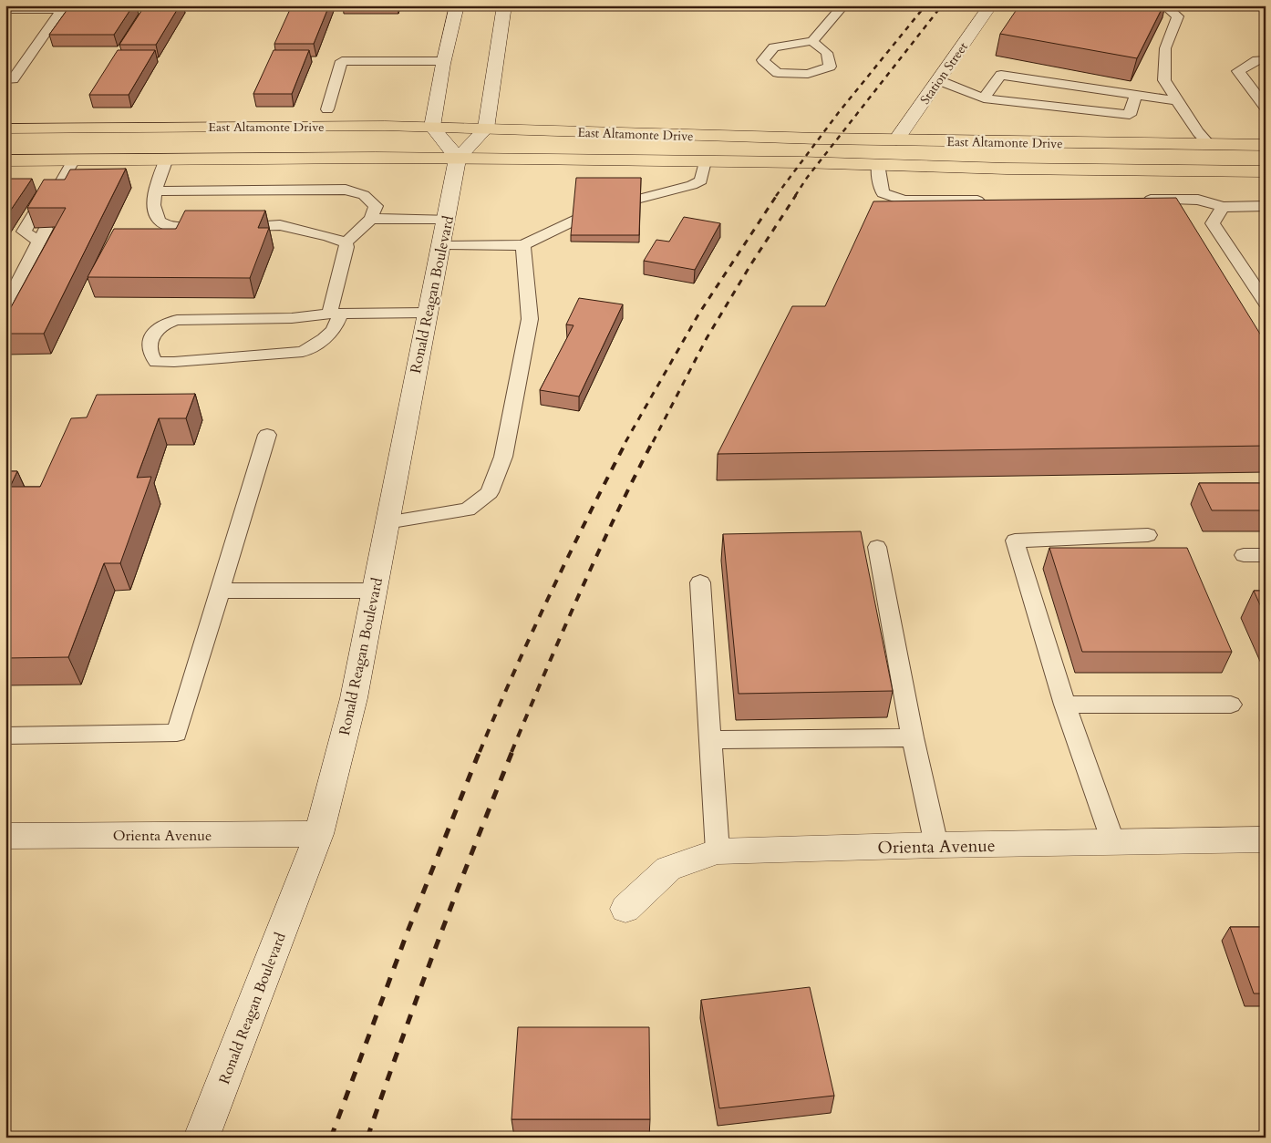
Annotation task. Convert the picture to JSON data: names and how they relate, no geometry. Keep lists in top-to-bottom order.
{
  "streets": {
    "main road": ["East Altamonte Drive"],
    "street": ["Station Street", "Ronald Reagan Boulevard", "Orienta Avenue"]
  },
  "crossings": [
    ["Station Street", "East Altamonte Drive"],
    ["East Altamonte Drive", "Ronald Reagan Boulevard"],
    ["Ronald Reagan Boulevard", "Orienta Avenue"]
  ]
}
